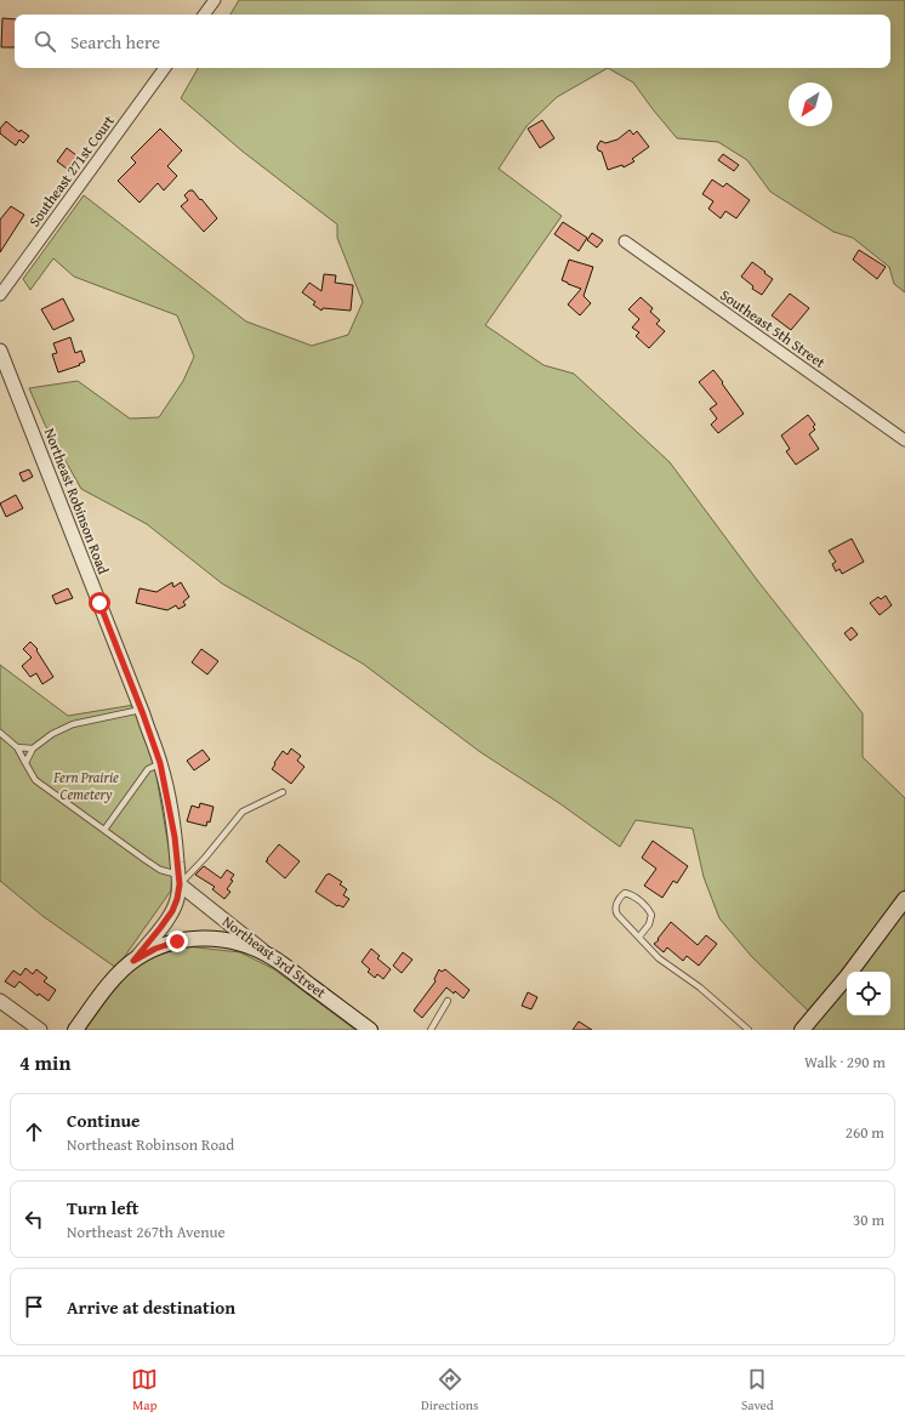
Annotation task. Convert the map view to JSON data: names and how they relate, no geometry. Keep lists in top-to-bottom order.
{
  "streets": {
    "main road": ["Northeast 3rd Street"],
    "street": ["Southeast 271st Court", "Southeast 5th Street", "Northeast Robinson Road"]
  },
  "crossings": [
    ["Northeast Robinson Road", "Northeast 3rd Street"]
  ],
  "parks": ["Fern Prairie Cemetery"],
  "north": "bottom left",
  "page": {
    "search": "Search here",
    "heading": ["4 min", "Walk · 290 m"],
    "list": [
      ["Continue", "Northeast Robinson Road", "260 m"],
      ["Turn left", "Northeast 267th Avenue", "30 m"],
      "Arrive at destination"
    ],
    "nav": ["Map", "Directions", "Saved"]
  }
}
